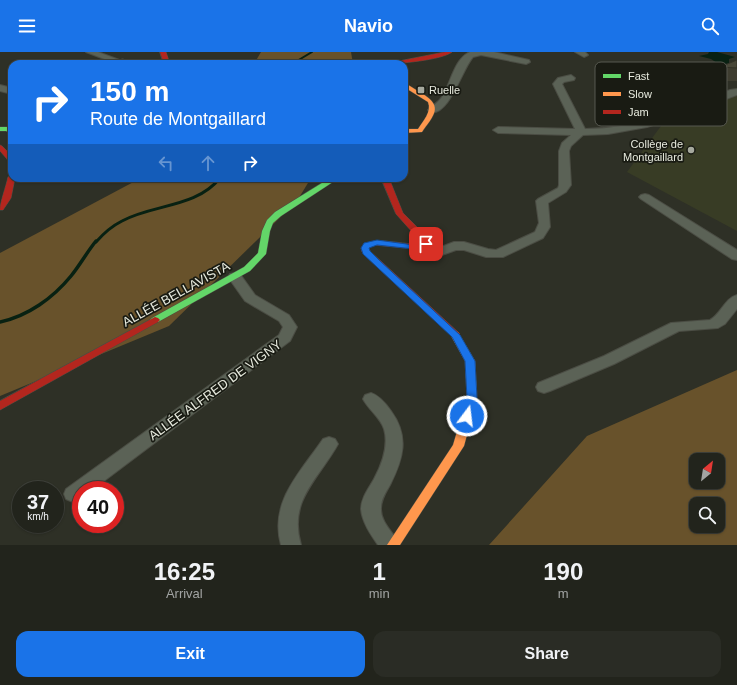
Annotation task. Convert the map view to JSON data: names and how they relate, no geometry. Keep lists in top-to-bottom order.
{
  "streets": {
    "street": ["ALLÉE BELLAVISTA", "ALLÉE ALFRED DE VIGNY"]
  },
  "crossings": [
    ["ALLÉE BELLAVISTA", "ALLÉE ALFRED DE VIGNY"]
  ],
  "places": {
    "transit": ["Ruelle"],
    "other": ["Collège de Montgaillard"]
  },
  "legend": ["Fast", "Slow", "Jam"],
  "north": "top right",
  "page": {
    "header": "Navio",
    "turn": ["150 m", "Route de Montgaillard"],
    "speed": "37 km/h",
    "limit": "40",
    "eta": [
      "16:25",
      "Arrival",
      "1",
      "min",
      "190",
      "m"
    ],
    "buttons": ["Exit", "Share"]
  }
}
